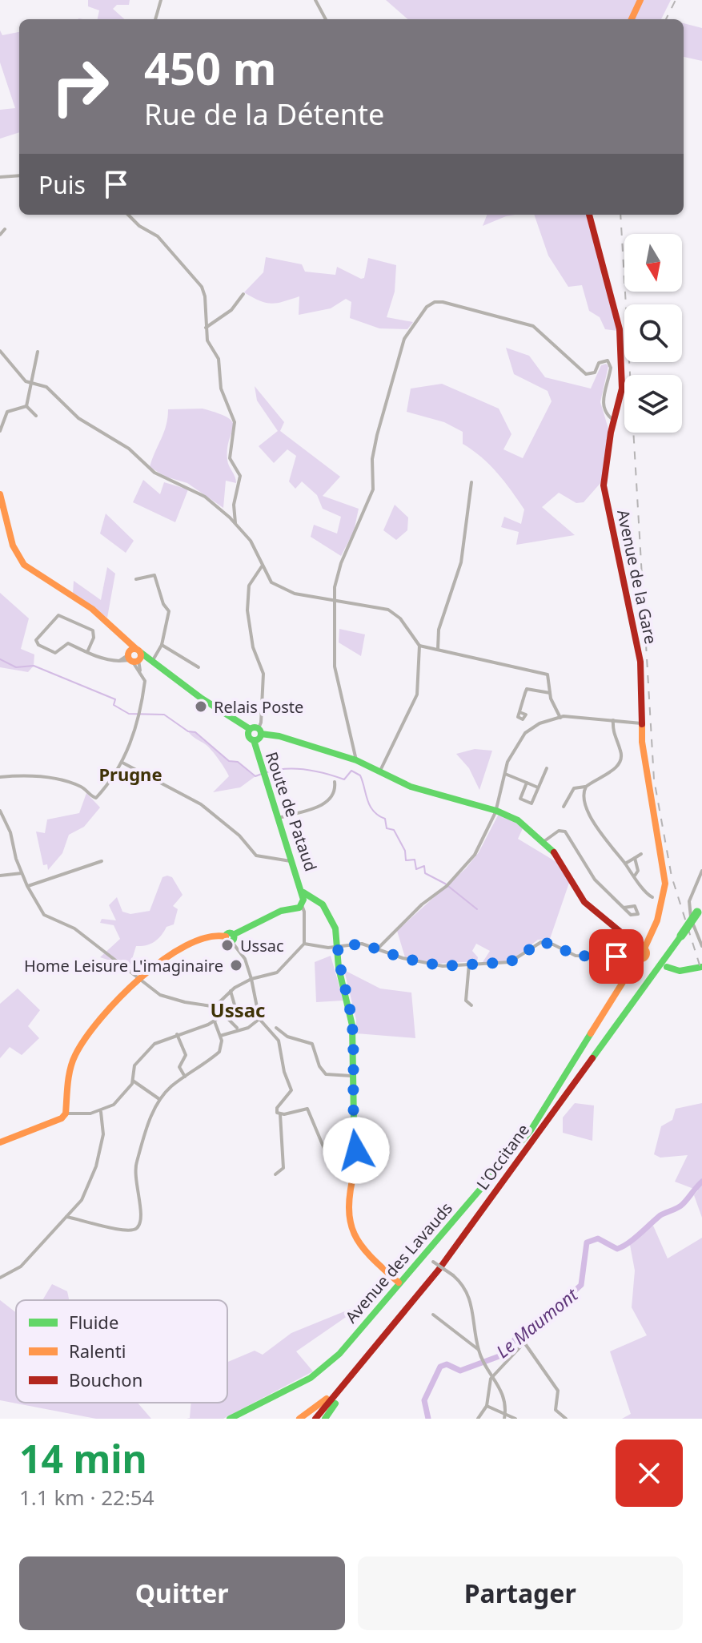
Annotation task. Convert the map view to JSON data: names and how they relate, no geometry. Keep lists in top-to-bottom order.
{
  "streets": {
    "main road": [
      "Avenue de la Gare",
      "Route de Pataud",
      "L'Occitane",
      "Avenue des Lavauds"
    ]
  },
  "crossings": [
    ["Avenue de la Gare", "Avenue des Lavauds"]
  ],
  "districts": ["Prugne", "Ussac"],
  "water": ["Le Maumont"],
  "places": ["Relais Poste", "Ussac", "Home Leisure L'imaginaire"],
  "legend": ["Fluide", "Ralenti", "Bouchon"],
  "north": "bottom",
  "page": {
    "turn": ["450 m", "Rue de la Détente"],
    "then": "Puis",
    "heading": ["14 min", "1.1 km · 22:54"],
    "buttons": ["Quitter", "Partager"]
  }
}
